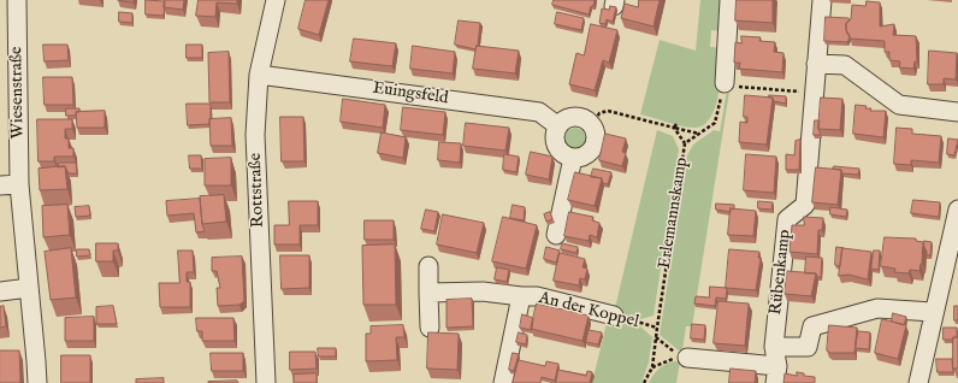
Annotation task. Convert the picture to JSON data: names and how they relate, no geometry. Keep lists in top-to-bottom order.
{
  "streets": {
    "street": [
      "Wiesenstraße",
      "Euingsfeld",
      "Rottstraße",
      "Rübenkamp",
      "An der Koppel"
    ],
    "path": ["Erlemannskamp"]
  },
  "crossings": [
    ["Euingsfeld", "Rottstraße"],
    ["Erlemannskamp", "An der Koppel"]
  ]
}
